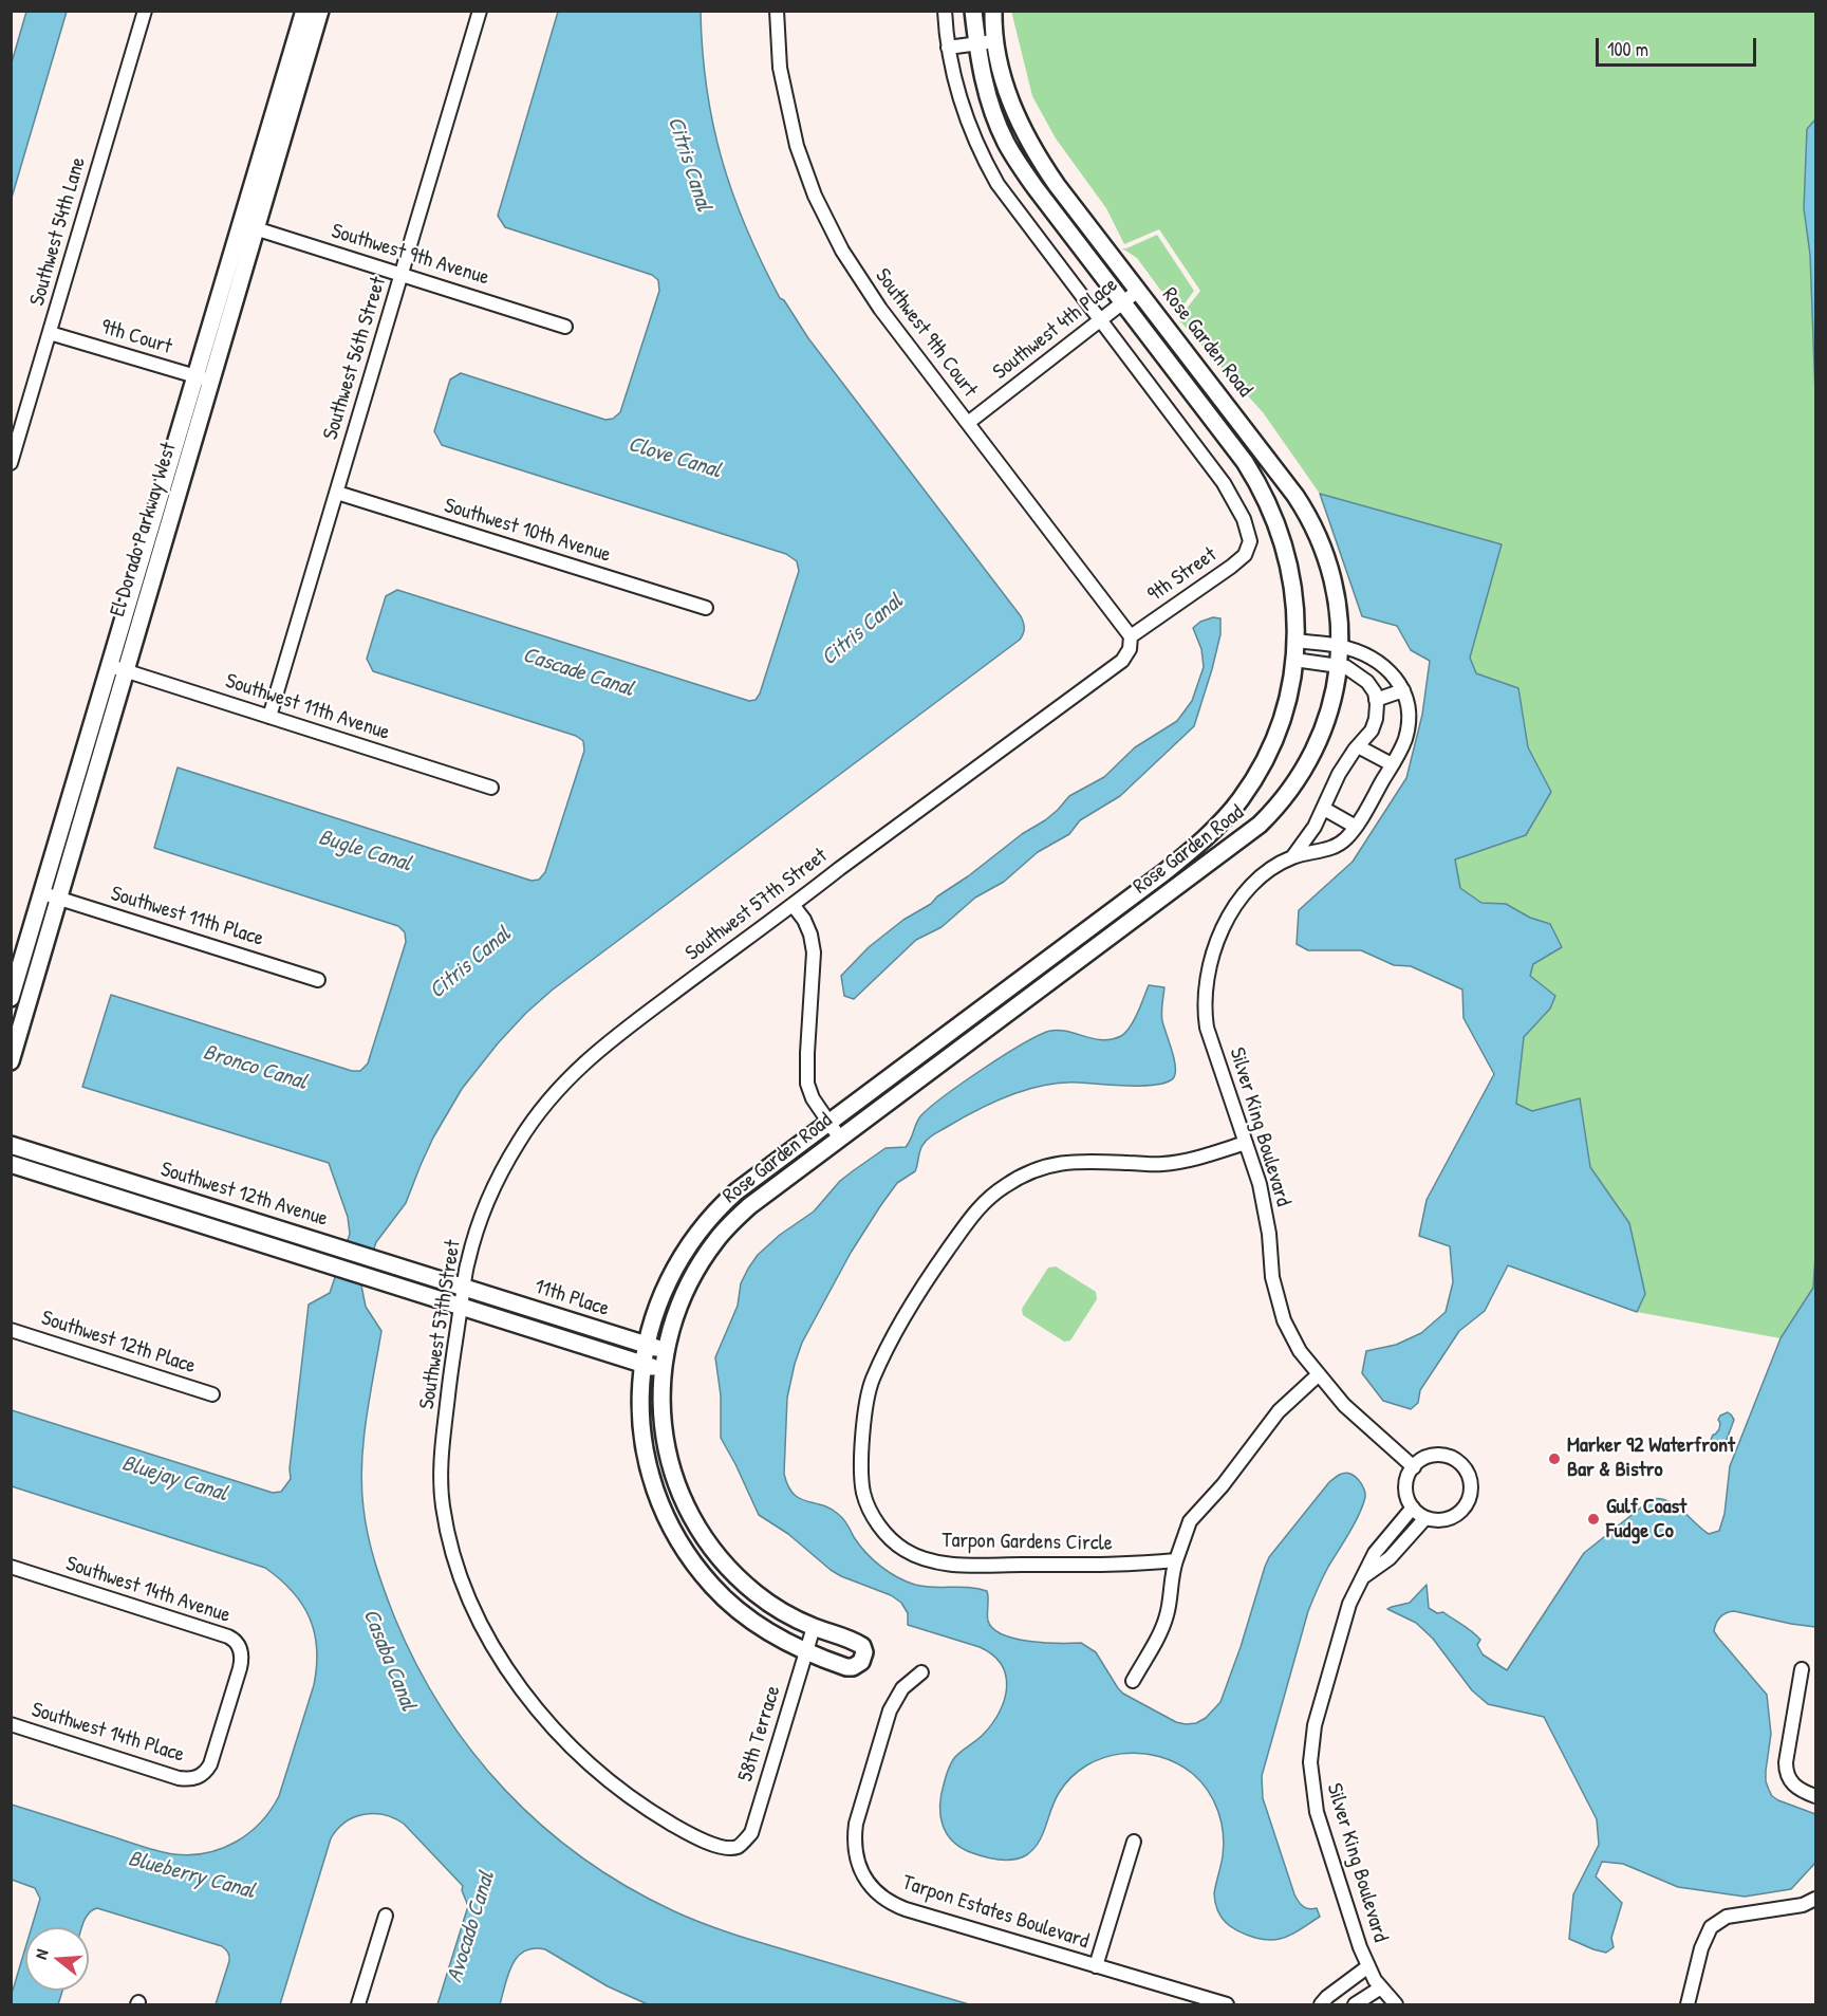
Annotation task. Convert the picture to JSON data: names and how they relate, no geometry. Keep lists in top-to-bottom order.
{
  "streets": {
    "street": [
      "Southwest 54th Lane",
      "Southwest 9th Avenue",
      "Southwest 4th Place",
      "Southwest 9th Court",
      "9th Court",
      "Rose Garden Road",
      "Southwest 56th Street",
      "El Dorado Parkway West",
      "Southwest 10th Avenue",
      "9th Street",
      "Southwest 11th Avenue",
      "Southwest 57th Street",
      "Southwest 11th Place",
      "Silver King Boulevard",
      "Southwest 12th Avenue",
      "11th Place",
      "Southwest 12th Place",
      "Tarpon Gardens Circle",
      "Southwest 14th Avenue",
      "Southwest 14th Place",
      "58th Terrace",
      "Tarpon Estates Boulevard"
    ]
  },
  "crossings": [
    ["Southwest 54th Lane", "9th Court"],
    ["Southwest 9th Avenue", "Southwest 56th Street"],
    ["Southwest 9th Avenue", "El Dorado Parkway West"],
    ["Southwest 4th Place", "Southwest 9th Court"],
    ["Southwest 4th Place", "Rose Garden Road"],
    ["Southwest 4th Place", "9th Street"],
    ["Southwest 9th Court", "9th Street"],
    ["Southwest 9th Court", "Southwest 57th Street"],
    ["9th Court", "El Dorado Parkway West"],
    ["Rose Garden Road", "Silver King Boulevard"],
    ["Rose Garden Road", "11th Place"],
    ["Rose Garden Road", "58th Terrace"],
    ["Southwest 56th Street", "Southwest 10th Avenue"],
    ["Southwest 56th Street", "Southwest 11th Avenue"],
    ["El Dorado Parkway West", "Southwest 11th Avenue"],
    ["El Dorado Parkway West", "Southwest 11th Place"],
    ["9th Street", "Southwest 57th Street"],
    ["Southwest 57th Street", "Southwest 12th Avenue"],
    ["Southwest 57th Street", "11th Place"],
    ["Southwest 57th Street", "58th Terrace"],
    ["Silver King Boulevard", "Tarpon Gardens Circle"],
    ["Southwest 12th Avenue", "11th Place"],
    ["Southwest 14th Avenue", "Southwest 14th Place"]
  ],
  "water": [
    "Citris Canal",
    "Clove Canal",
    "Cascade Canal",
    "Bugle Canal",
    "Bronco Canal",
    "Bluejay Canal",
    "Casaba Canal",
    "Blueberry Canal",
    "Avocado Canal"
  ],
  "places": ["Marker 92 Waterfront Bar & Bistro", "Gulf Coast Fudge Co"],
  "scale_bar": "100 m",
  "north": "left"
}
